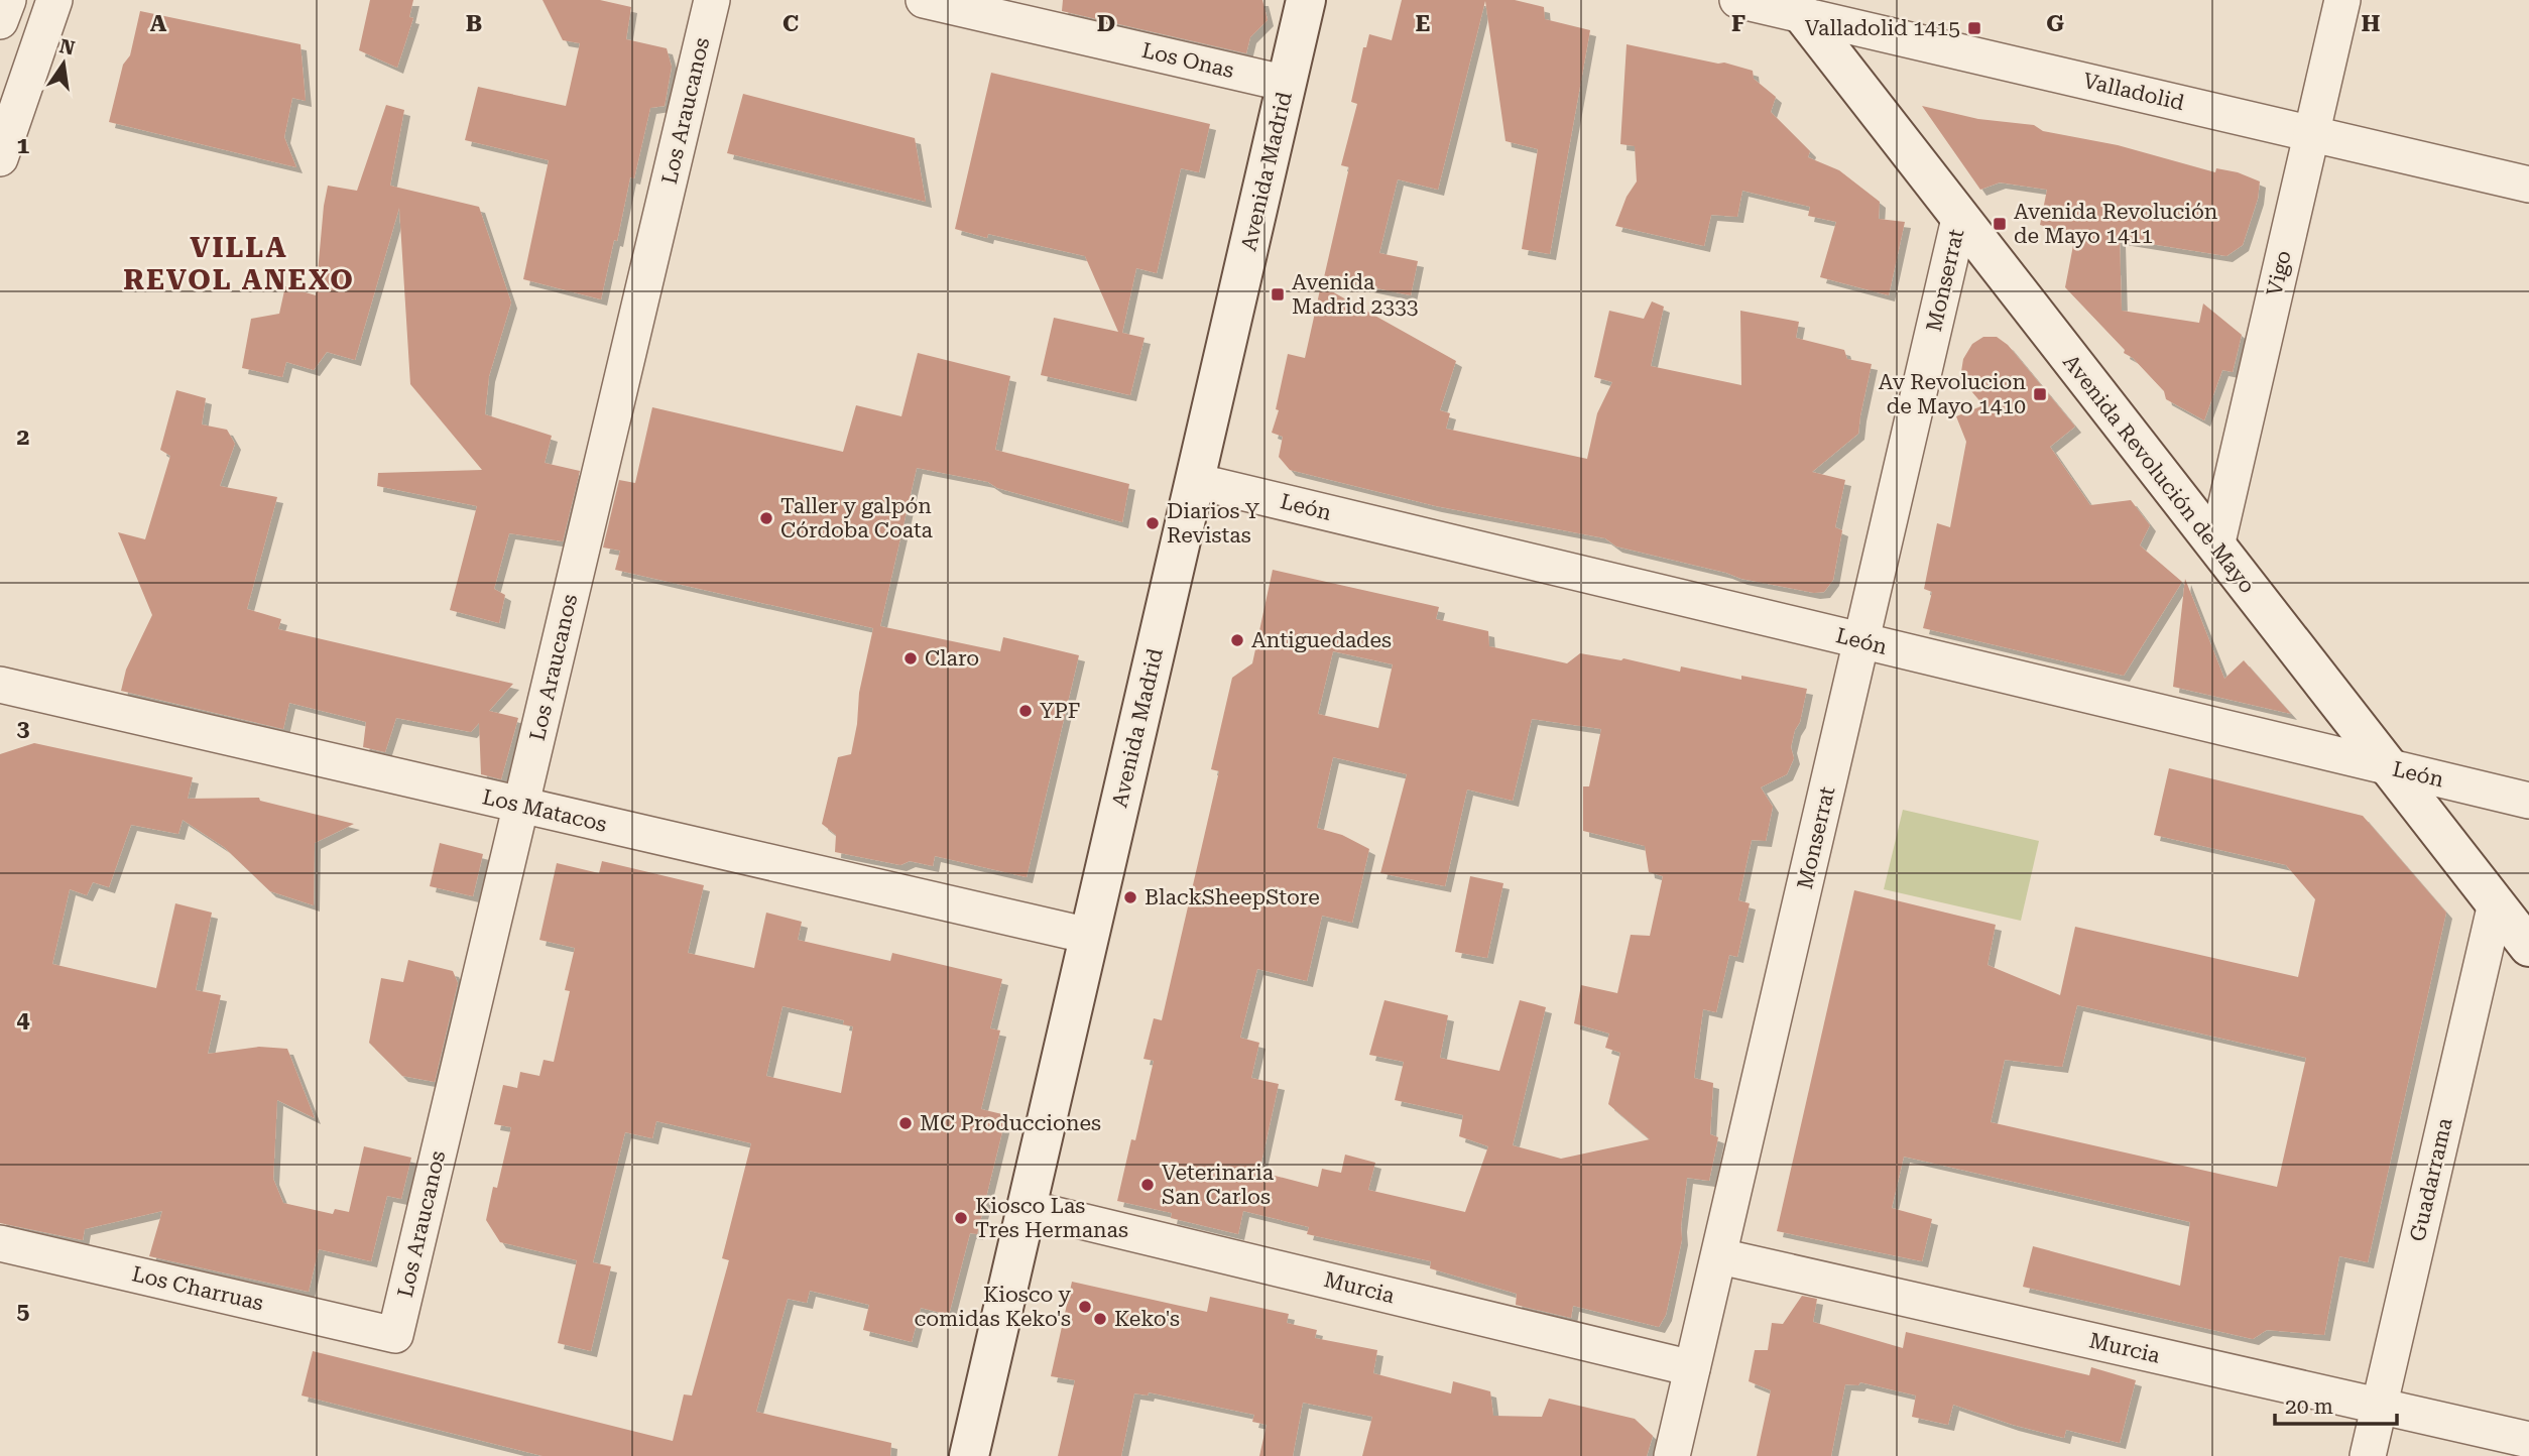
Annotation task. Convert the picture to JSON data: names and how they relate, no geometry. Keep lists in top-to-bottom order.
{
  "streets": {
    "main road": ["Avenida Madrid", "Avenida Revolución de Mayo"],
    "street": [
      "Los Onas",
      "Valladolid",
      "Los Araucanos",
      "Vigo",
      "Monserrat",
      "León",
      "Los Matacos",
      "Guadarrama",
      "Murcia",
      "Los Charruas"
    ]
  },
  "crossings": [
    ["Los Onas", "Avenida Madrid"],
    ["Valladolid", "Vigo"],
    ["Valladolid", "Avenida Revolución de Mayo"],
    ["Los Araucanos", "Los Matacos"],
    ["Los Araucanos", "Los Charruas"],
    ["Avenida Madrid", "León"],
    ["Avenida Madrid", "Los Matacos"],
    ["Avenida Madrid", "Murcia"],
    ["Vigo", "Avenida Revolución de Mayo"],
    ["Monserrat", "Avenida Revolución de Mayo"],
    ["Monserrat", "León"],
    ["Monserrat", "Murcia"],
    ["Avenida Revolución de Mayo", "León"],
    ["Avenida Revolución de Mayo", "Guadarrama"],
    ["Guadarrama", "Murcia"]
  ],
  "districts": ["VILLA REVOL ANEXO"],
  "places": {
    "transit": [
      "Valladolid 1415",
      "Avenida Revolución de Mayo 1411",
      "Avenida Madrid 2333",
      "Av Revolucion de Mayo 1410"
    ],
    "other": [
      "Taller y galpón Córdoba Coata",
      "Diarios Y Revistas",
      "Antiguedades",
      "Claro",
      "YPF",
      "BlackSheepStore",
      "MC Producciones",
      "Veterinaria San Carlos",
      "Kiosco Las Tres Hermanas",
      "Kiosco y comidas Keko's",
      "Keko's"
    ]
  },
  "scale_bar": "20 m",
  "north": "top",
  "grid": {
    "columns": [
      "A",
      "B",
      "C",
      "D",
      "E",
      "F",
      "G",
      "H"
    ],
    "rows": [
      "1",
      "2",
      "3",
      "4",
      "5"
    ]
  }
}
